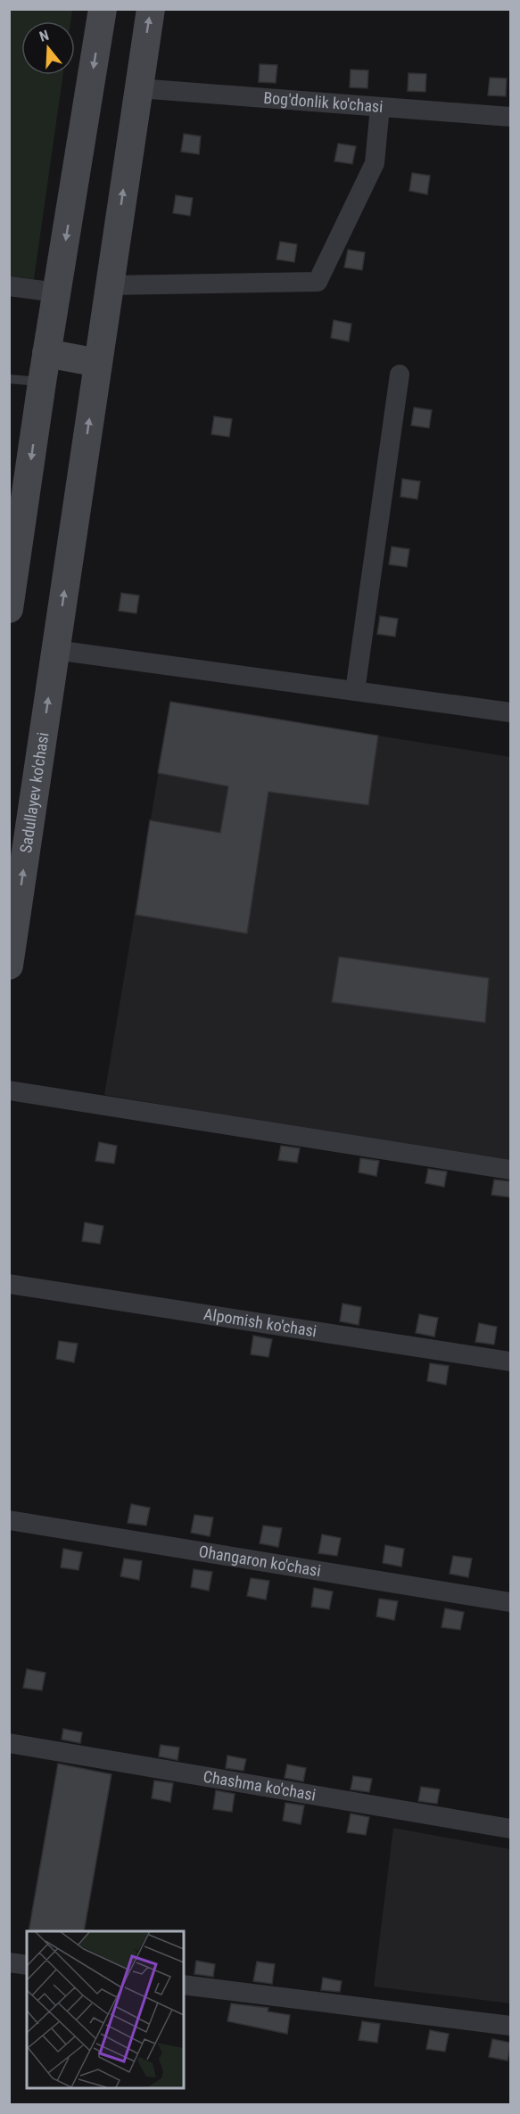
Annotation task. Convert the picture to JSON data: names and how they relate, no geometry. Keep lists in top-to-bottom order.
{
  "streets": {
    "main road": ["Sadullayev ko'chasi"],
    "street": [
      "Bog'donlik ko'chasi",
      "Alpomish ko'chasi",
      "Ohangaron ko'chasi",
      "Chashma ko'chasi"
    ]
  },
  "crossings": [
    ["Bog'donlik ko'chasi", "Sadullayev ko'chasi"]
  ],
  "north": "top"
}
